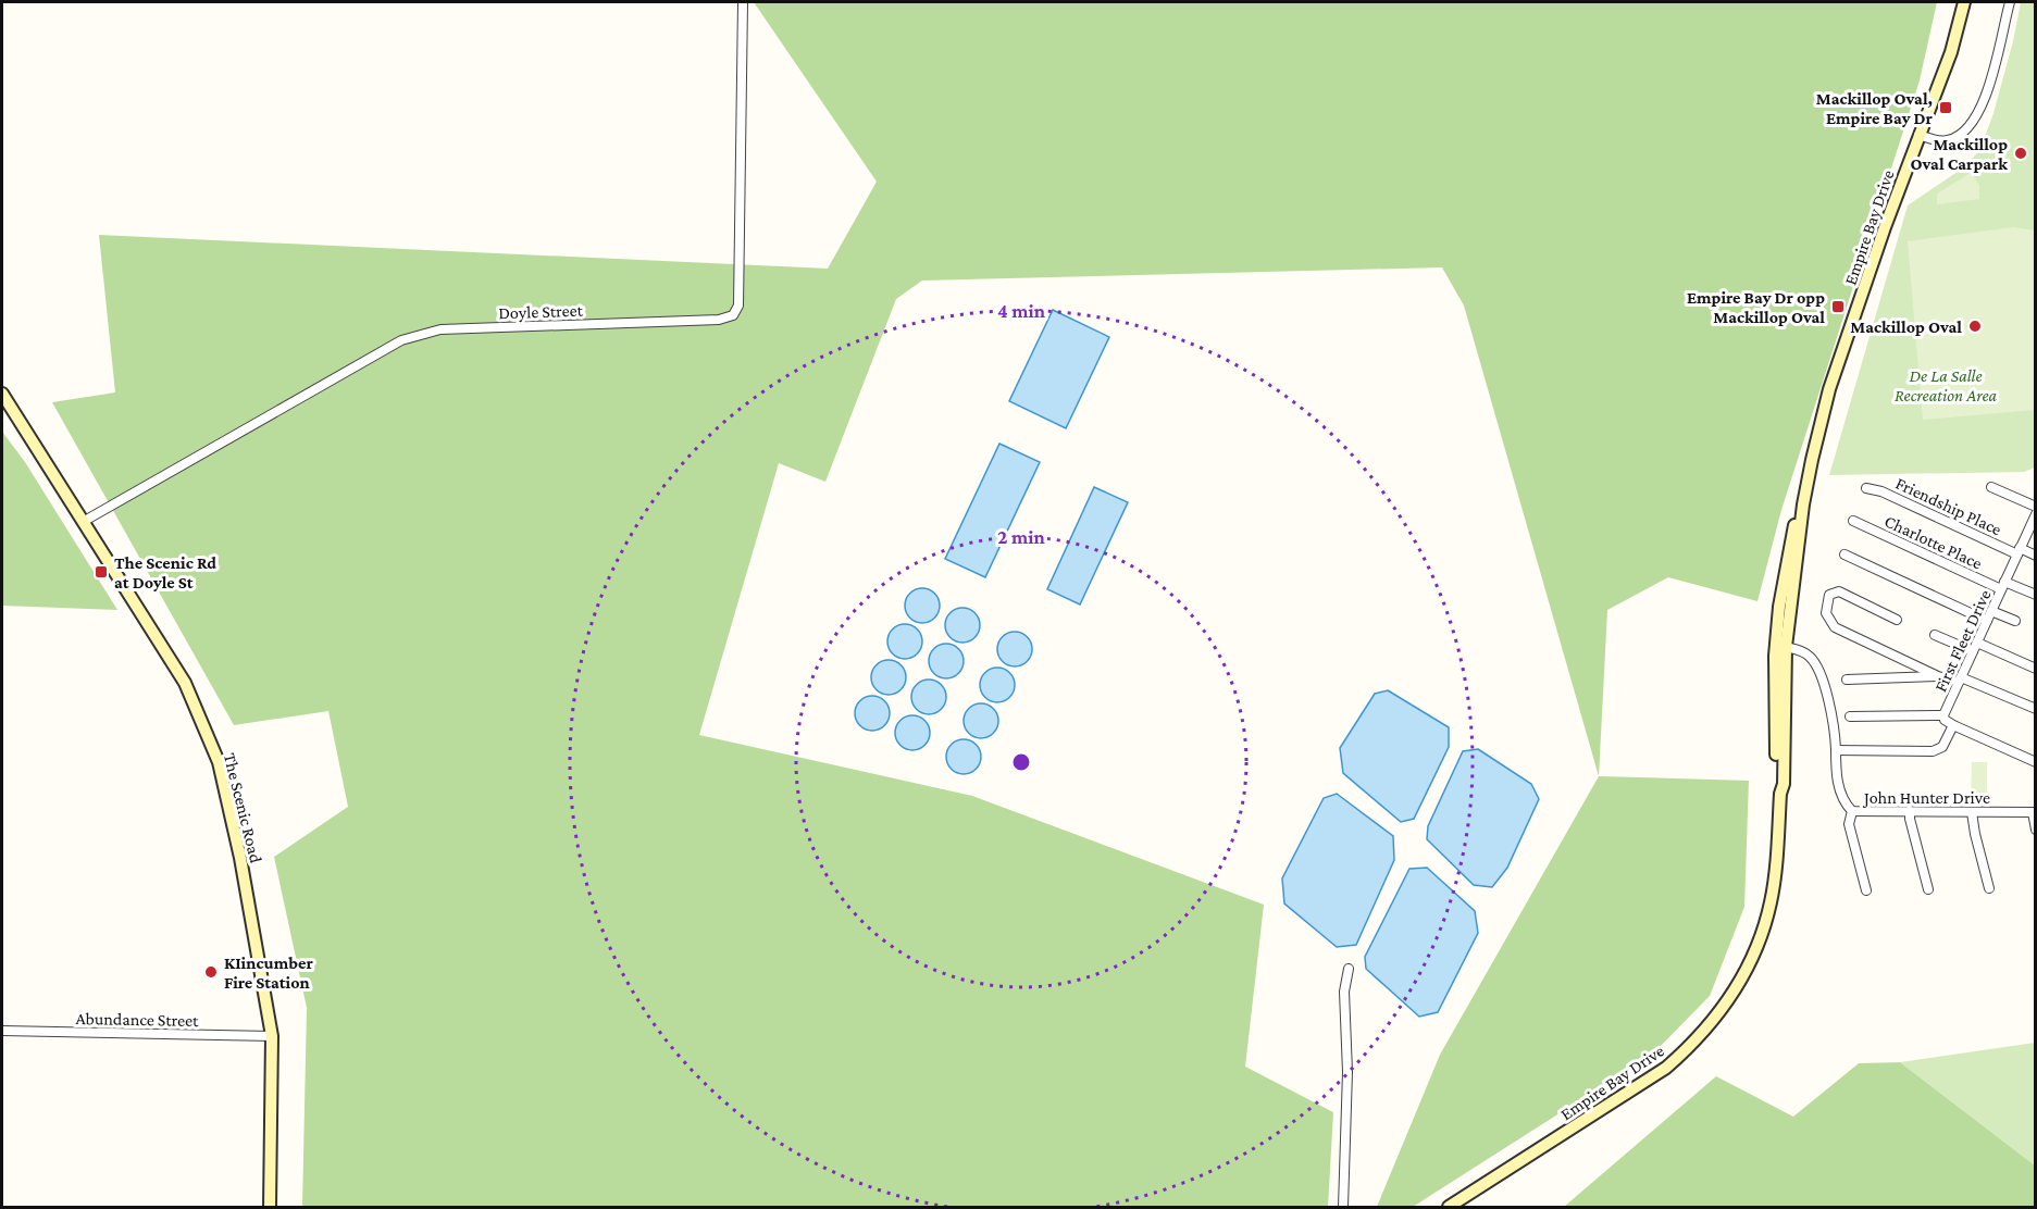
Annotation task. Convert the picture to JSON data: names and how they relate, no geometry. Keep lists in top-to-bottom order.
{
  "streets": {
    "main road": ["Empire Bay Drive", "The Scenic Road"],
    "street": [
      "Doyle Street",
      "Friendship Place",
      "Charlotte Place",
      "First Fleet Drive",
      "John Hunter Drive",
      "Abundance Street"
    ]
  },
  "crossings": [
    ["Empire Bay Drive", "John Hunter Drive"],
    ["Doyle Street", "The Scenic Road"],
    ["Friendship Place", "First Fleet Drive"],
    ["Charlotte Place", "First Fleet Drive"],
    ["The Scenic Road", "Abundance Street"]
  ],
  "parks": ["De La Salle Recreation Area"],
  "places": {
    "transit": ["Mackillop Oval, Empire Bay Dr", "Empire Bay Dr opp Mackillop Oval", "The Scenic Rd at Doyle St"],
    "other": ["Mackillop Oval Carpark", "Mackillop Oval", "KIincumber Fire Station"]
  },
  "rings": ["4 min", "2 min"]
}
